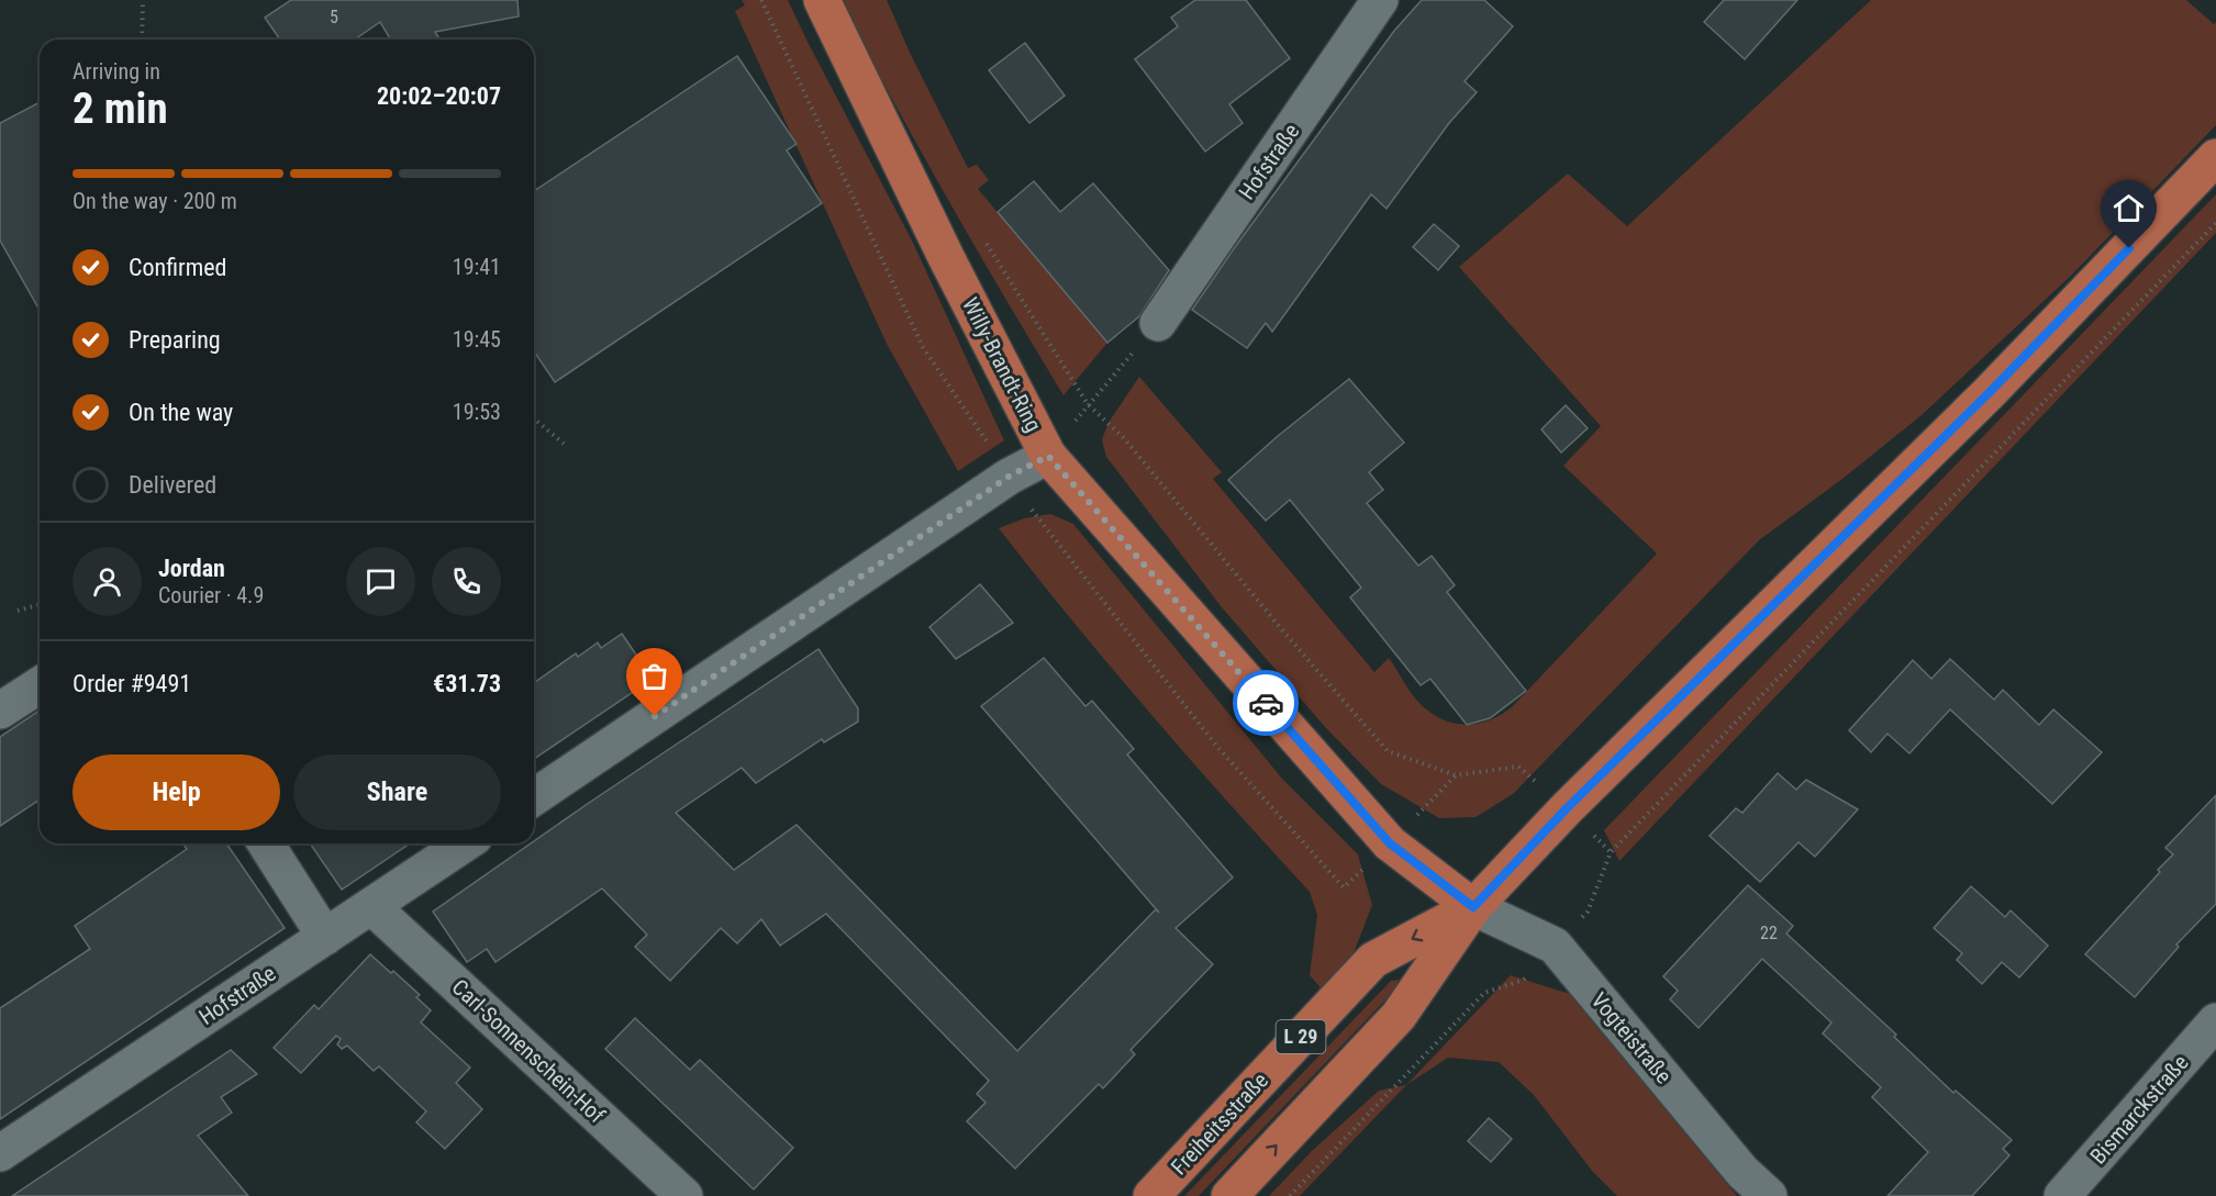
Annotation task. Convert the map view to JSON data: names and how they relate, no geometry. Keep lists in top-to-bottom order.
{
  "streets": {
    "main road": ["Willy-Brandt-Ring", "L 29", "Freiheitsstraße"],
    "street": [
      "Hofstraße",
      "Vogteistraße",
      "Carl-Sonnenschein-Hof",
      "Bismarckstraße"
    ]
  },
  "crossings": [
    ["Hofstraße", "Carl-Sonnenschein-Hof"],
    ["Willy-Brandt-Ring", "Vogteistraße"],
    ["Willy-Brandt-Ring", "Freiheitsstraße"],
    ["Vogteistraße", "Freiheitsstraße"]
  ],
  "house_numbers": ["5", "22"],
  "page": {
    "heading": ["2 min", "Arriving in", "20:02–20:07"],
    "panel": [
      "Jordan",
      "Courier · 4.9",
      "Order #9491",
      "€31.73"
    ],
    "bar": "On the way · 200 m",
    "list": [
      ["Confirmed", "19:41"],
      ["Preparing", "19:45"],
      ["On the way", "19:53"],
      "Delivered"
    ],
    "buttons": ["Help", "Share"]
  }
}
